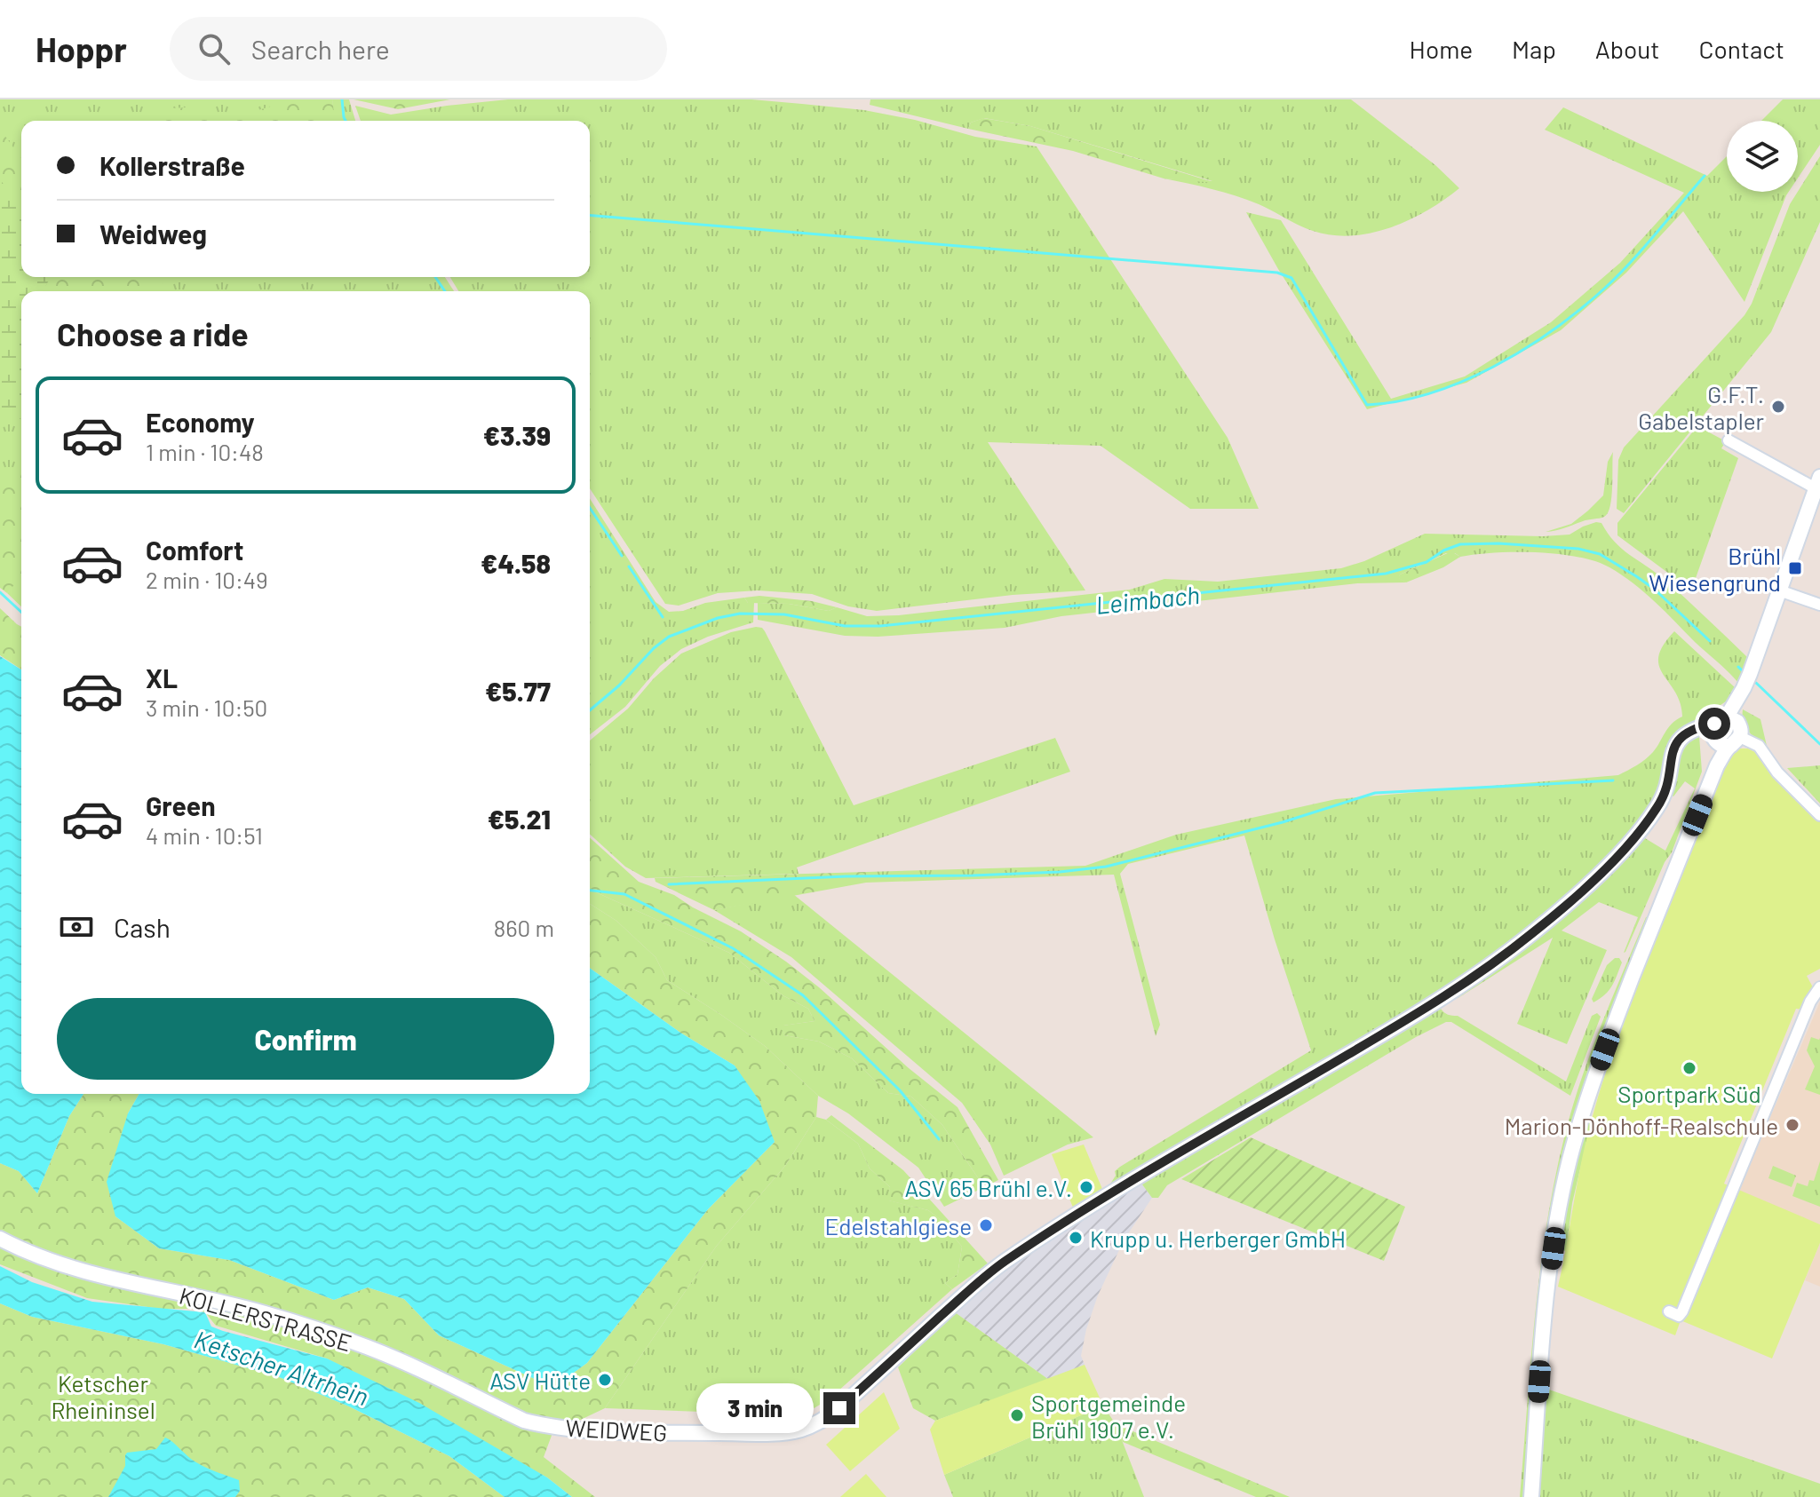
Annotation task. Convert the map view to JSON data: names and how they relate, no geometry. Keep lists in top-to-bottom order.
{
  "streets": {
    "main road": ["KOLLERSTRASSE", "WEIDWEG"]
  },
  "crossings": [
    ["KOLLERSTRASSE", "WEIDWEG"]
  ],
  "water": ["Leimbach", "Ketscher Altrhein"],
  "parks": ["Ketscher Rheininsel"],
  "places": {
    "other": [
      "G.F.T. Gabelstapler",
      "Sportpark Süd",
      "Marion-Dönhoff-Realschule",
      "ASV 65 Brühl e.V.",
      "Edelstahlgiese",
      "Krupp u. Herberger GmbH",
      "ASV Hütte",
      "Sportgemeinde Brühl 1907 e.V."
    ],
    "transit": ["Brühl Wiesengrund"]
  },
  "page": {
    "header": "Hoppr",
    "search": "Search here",
    "nav": [
      "Home",
      "Map",
      "About",
      "Contact"
    ],
    "banner": ["Kollerstraße", "Weidweg"],
    "heading": "Choose a ride",
    "list": [
      {
        "name": "Economy",
        "note": "1 min · 10:48",
        "value": "€3.39"
      },
      {
        "name": "Comfort",
        "note": "2 min · 10:49",
        "value": "€4.58"
      },
      {
        "name": "XL",
        "note": "3 min · 10:50",
        "value": "€5.77"
      },
      {
        "name": "Green",
        "note": "4 min · 10:51",
        "value": "€5.21"
      }
    ],
    "pay": ["Cash", "860 m"],
    "buttons": "Confirm",
    "bubble": "3 min"
  }
}
